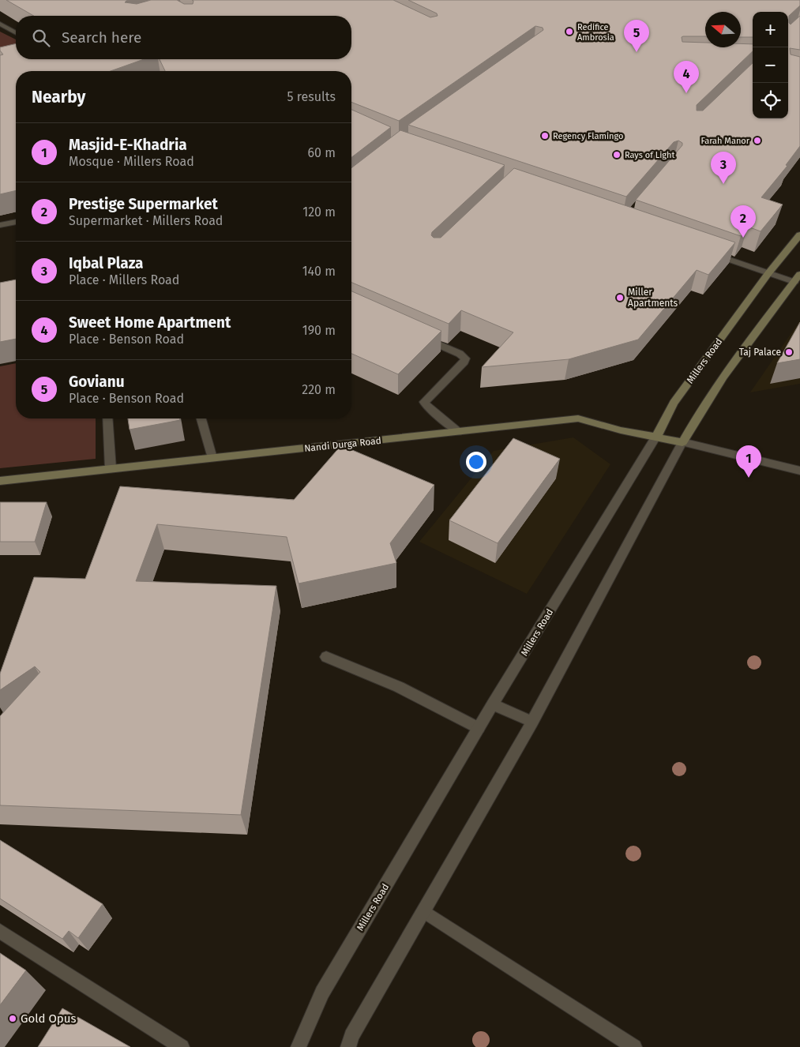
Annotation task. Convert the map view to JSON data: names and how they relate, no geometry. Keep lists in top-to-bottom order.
{
  "streets": {
    "main road": ["Millers Road", "Nandi Durga Road"]
  },
  "crossings": [
    ["Millers Road", "Nandi Durga Road"]
  ],
  "places": [
    "Redifice Ambrosia",
    "Regency Flamingo",
    "Farah Manor",
    "Rays of Light",
    "Miller Apartments",
    "Taj Palace",
    "Gold Opus"
  ],
  "north": "left",
  "page": {
    "map_buttons": ["+", "−"],
    "search": "Search here",
    "pins": [
      "5",
      "4",
      "3",
      "2",
      "1"
    ],
    "heading": ["Nearby", "5 results"],
    "list": [
      {
        "mark": "1",
        "name": "Masjid-E-Khadria",
        "note": "Mosque · Millers Road",
        "value": "60 m"
      },
      {
        "mark": "2",
        "name": "Prestige Supermarket",
        "note": "Supermarket · Millers Road",
        "value": "120 m"
      },
      {
        "mark": "3",
        "name": "Iqbal Plaza",
        "note": "Place · Millers Road",
        "value": "140 m"
      },
      {
        "mark": "4",
        "name": "Sweet Home Apartment",
        "note": "Place · Benson Road",
        "value": "190 m"
      },
      {
        "mark": "5",
        "name": "Govianu",
        "note": "Place · Benson Road",
        "value": "220 m"
      }
    ]
  }
}
